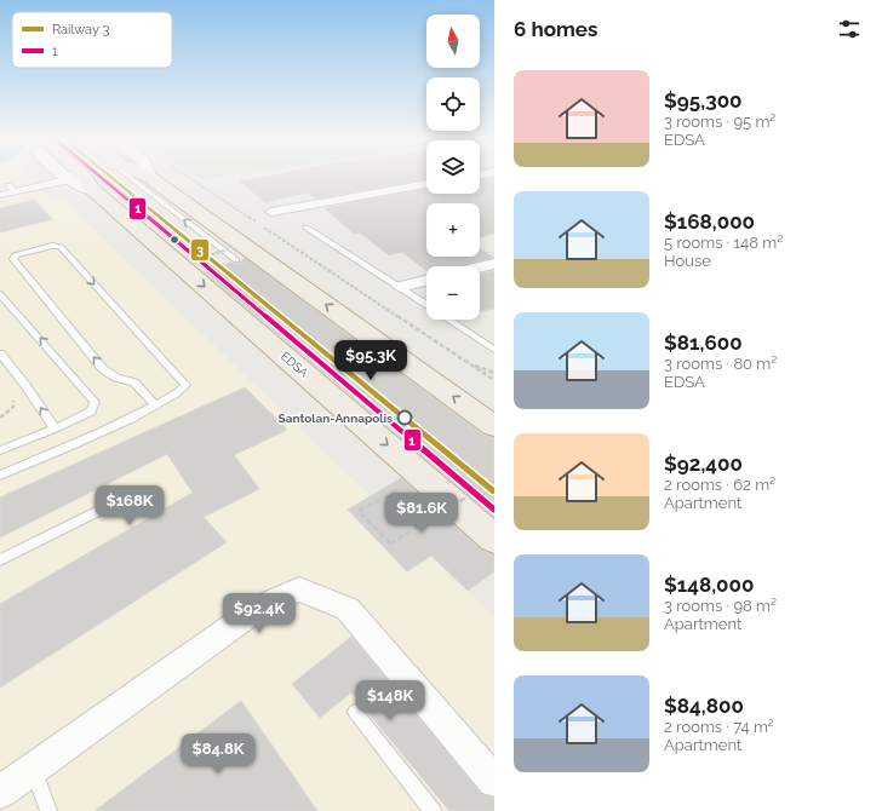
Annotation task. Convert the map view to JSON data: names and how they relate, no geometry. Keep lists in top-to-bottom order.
{
  "streets": {
    "highway": ["EDSA"]
  },
  "places": ["Santolan-Annapolis"],
  "lines": ["rail line 3", "transit line 1"],
  "legend": ["Railway 3", "1"],
  "north": "top",
  "page": {
    "heading": "6 homes",
    "map_buttons": ["+", "−"],
    "list": [
      {
        "name": "$95,300",
        "note": "3 rooms · 95 m² · EDSA"
      },
      {
        "name": "$168,000",
        "note": "5 rooms · 148 m² · House"
      },
      {
        "name": "$81,600",
        "note": "3 rooms · 80 m² · EDSA"
      },
      {
        "name": "$92,400",
        "note": "2 rooms · 62 m² · Apartment"
      },
      {
        "name": "$148,000",
        "note": "3 rooms · 98 m² · Apartment"
      },
      {
        "name": "$84,800",
        "note": "2 rooms · 74 m² · Apartment"
      }
    ],
    "price": [
      "$95.3K",
      "$168K",
      "$81.6K",
      "$92.4K",
      "$148K",
      "$84.8K"
    ]
  }
}
